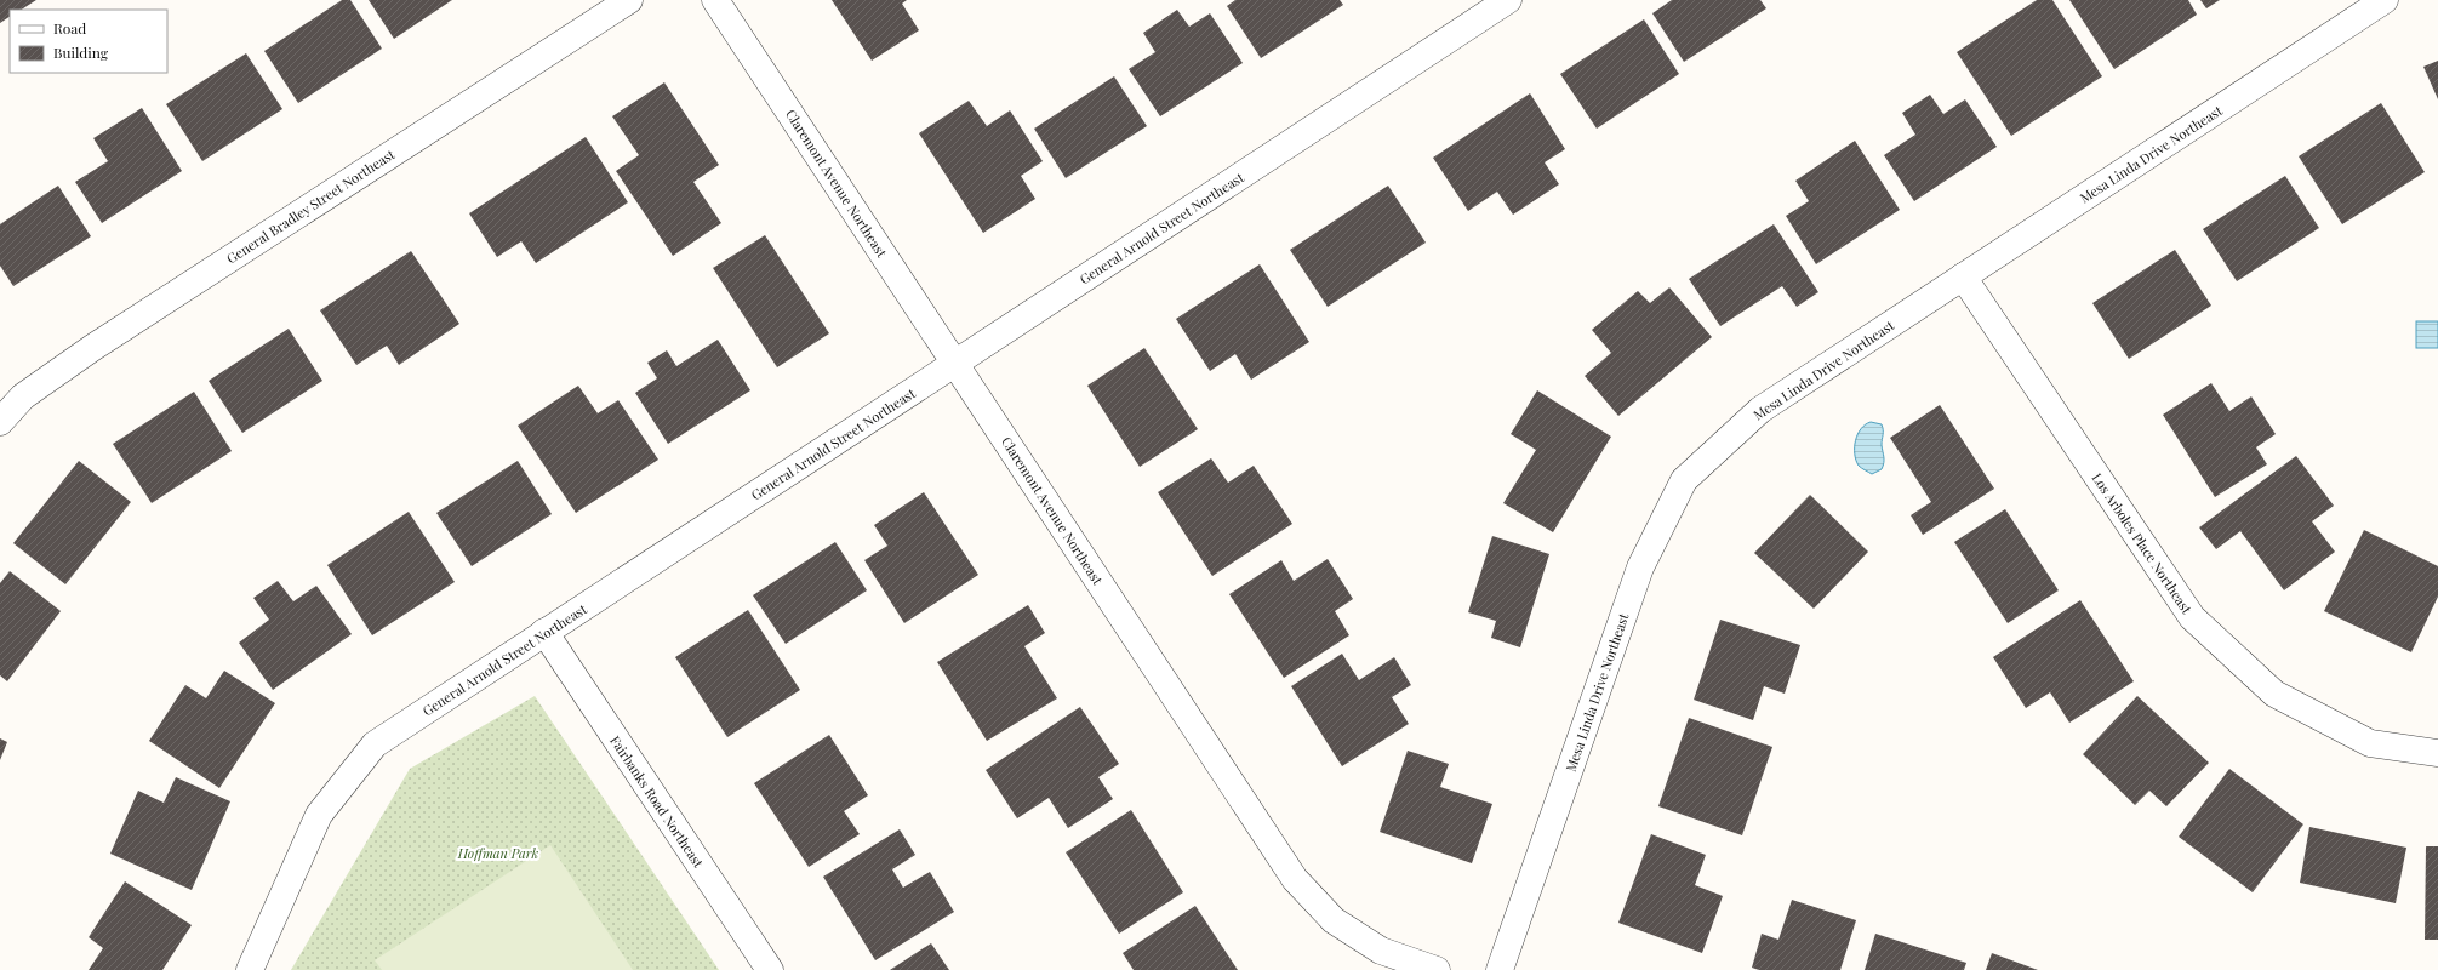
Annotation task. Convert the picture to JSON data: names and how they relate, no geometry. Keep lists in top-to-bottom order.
{
  "streets": {
    "street": [
      "Mesa Linda Drive Northeast",
      "Claremont Avenue Northeast",
      "General Bradley Street Northeast",
      "General Arnold Street Northeast",
      "Los Arboles Place Northeast",
      "Fairbanks Road Northeast"
    ]
  },
  "crossings": [
    ["Mesa Linda Drive Northeast", "Los Arboles Place Northeast"],
    ["Claremont Avenue Northeast", "General Arnold Street Northeast"],
    ["General Arnold Street Northeast", "Fairbanks Road Northeast"]
  ],
  "parks": ["Hoffman Park"],
  "legend": ["Road", "Building"]
}
